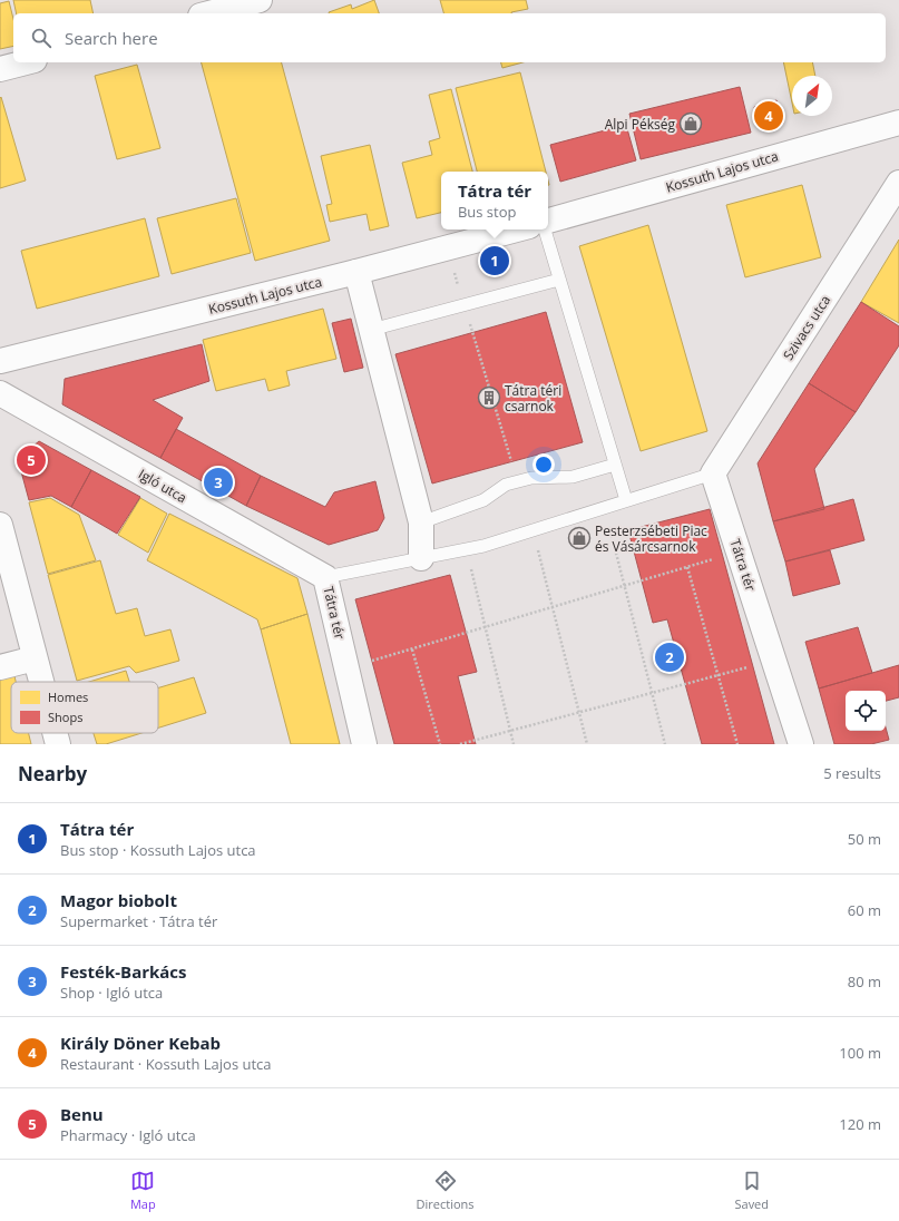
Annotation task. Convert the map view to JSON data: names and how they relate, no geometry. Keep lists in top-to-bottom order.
{
  "streets": {
    "street": [
      "Kossuth Lajos utca",
      "Szivacs utca",
      "Igló utca",
      "Tátra tér"
    ]
  },
  "crossings": [
    ["Szivacs utca", "Tátra tér"],
    ["Igló utca", "Tátra tér"]
  ],
  "places": {
    "shop": ["Alpi Pékség", "Pesterzsébeti Piac és Vásárcsarnok"],
    "building": ["Tátra téri csarnok"]
  },
  "legend": ["Homes", "Shops"],
  "north": "top right",
  "page": {
    "search": "Search here",
    "pins": [
      "4",
      "1",
      "5",
      "3",
      "2"
    ],
    "popup": ["Tátra tér", "Bus stop"],
    "heading": ["Nearby", "5 results"],
    "list": [
      {
        "mark": "1",
        "name": "Tátra tér",
        "note": "Bus stop · Kossuth Lajos utca",
        "value": "50 m"
      },
      {
        "mark": "2",
        "name": "Magor biobolt",
        "note": "Supermarket · Tátra tér",
        "value": "60 m"
      },
      {
        "mark": "3",
        "name": "Festék-Barkács",
        "note": "Shop · Igló utca",
        "value": "80 m"
      },
      {
        "mark": "4",
        "name": "Király Döner Kebab",
        "note": "Restaurant · Kossuth Lajos utca",
        "value": "100 m"
      },
      {
        "mark": "5",
        "name": "Benu",
        "note": "Pharmacy · Igló utca",
        "value": "120 m"
      }
    ],
    "nav": ["Map", "Directions", "Saved"]
  }
}
